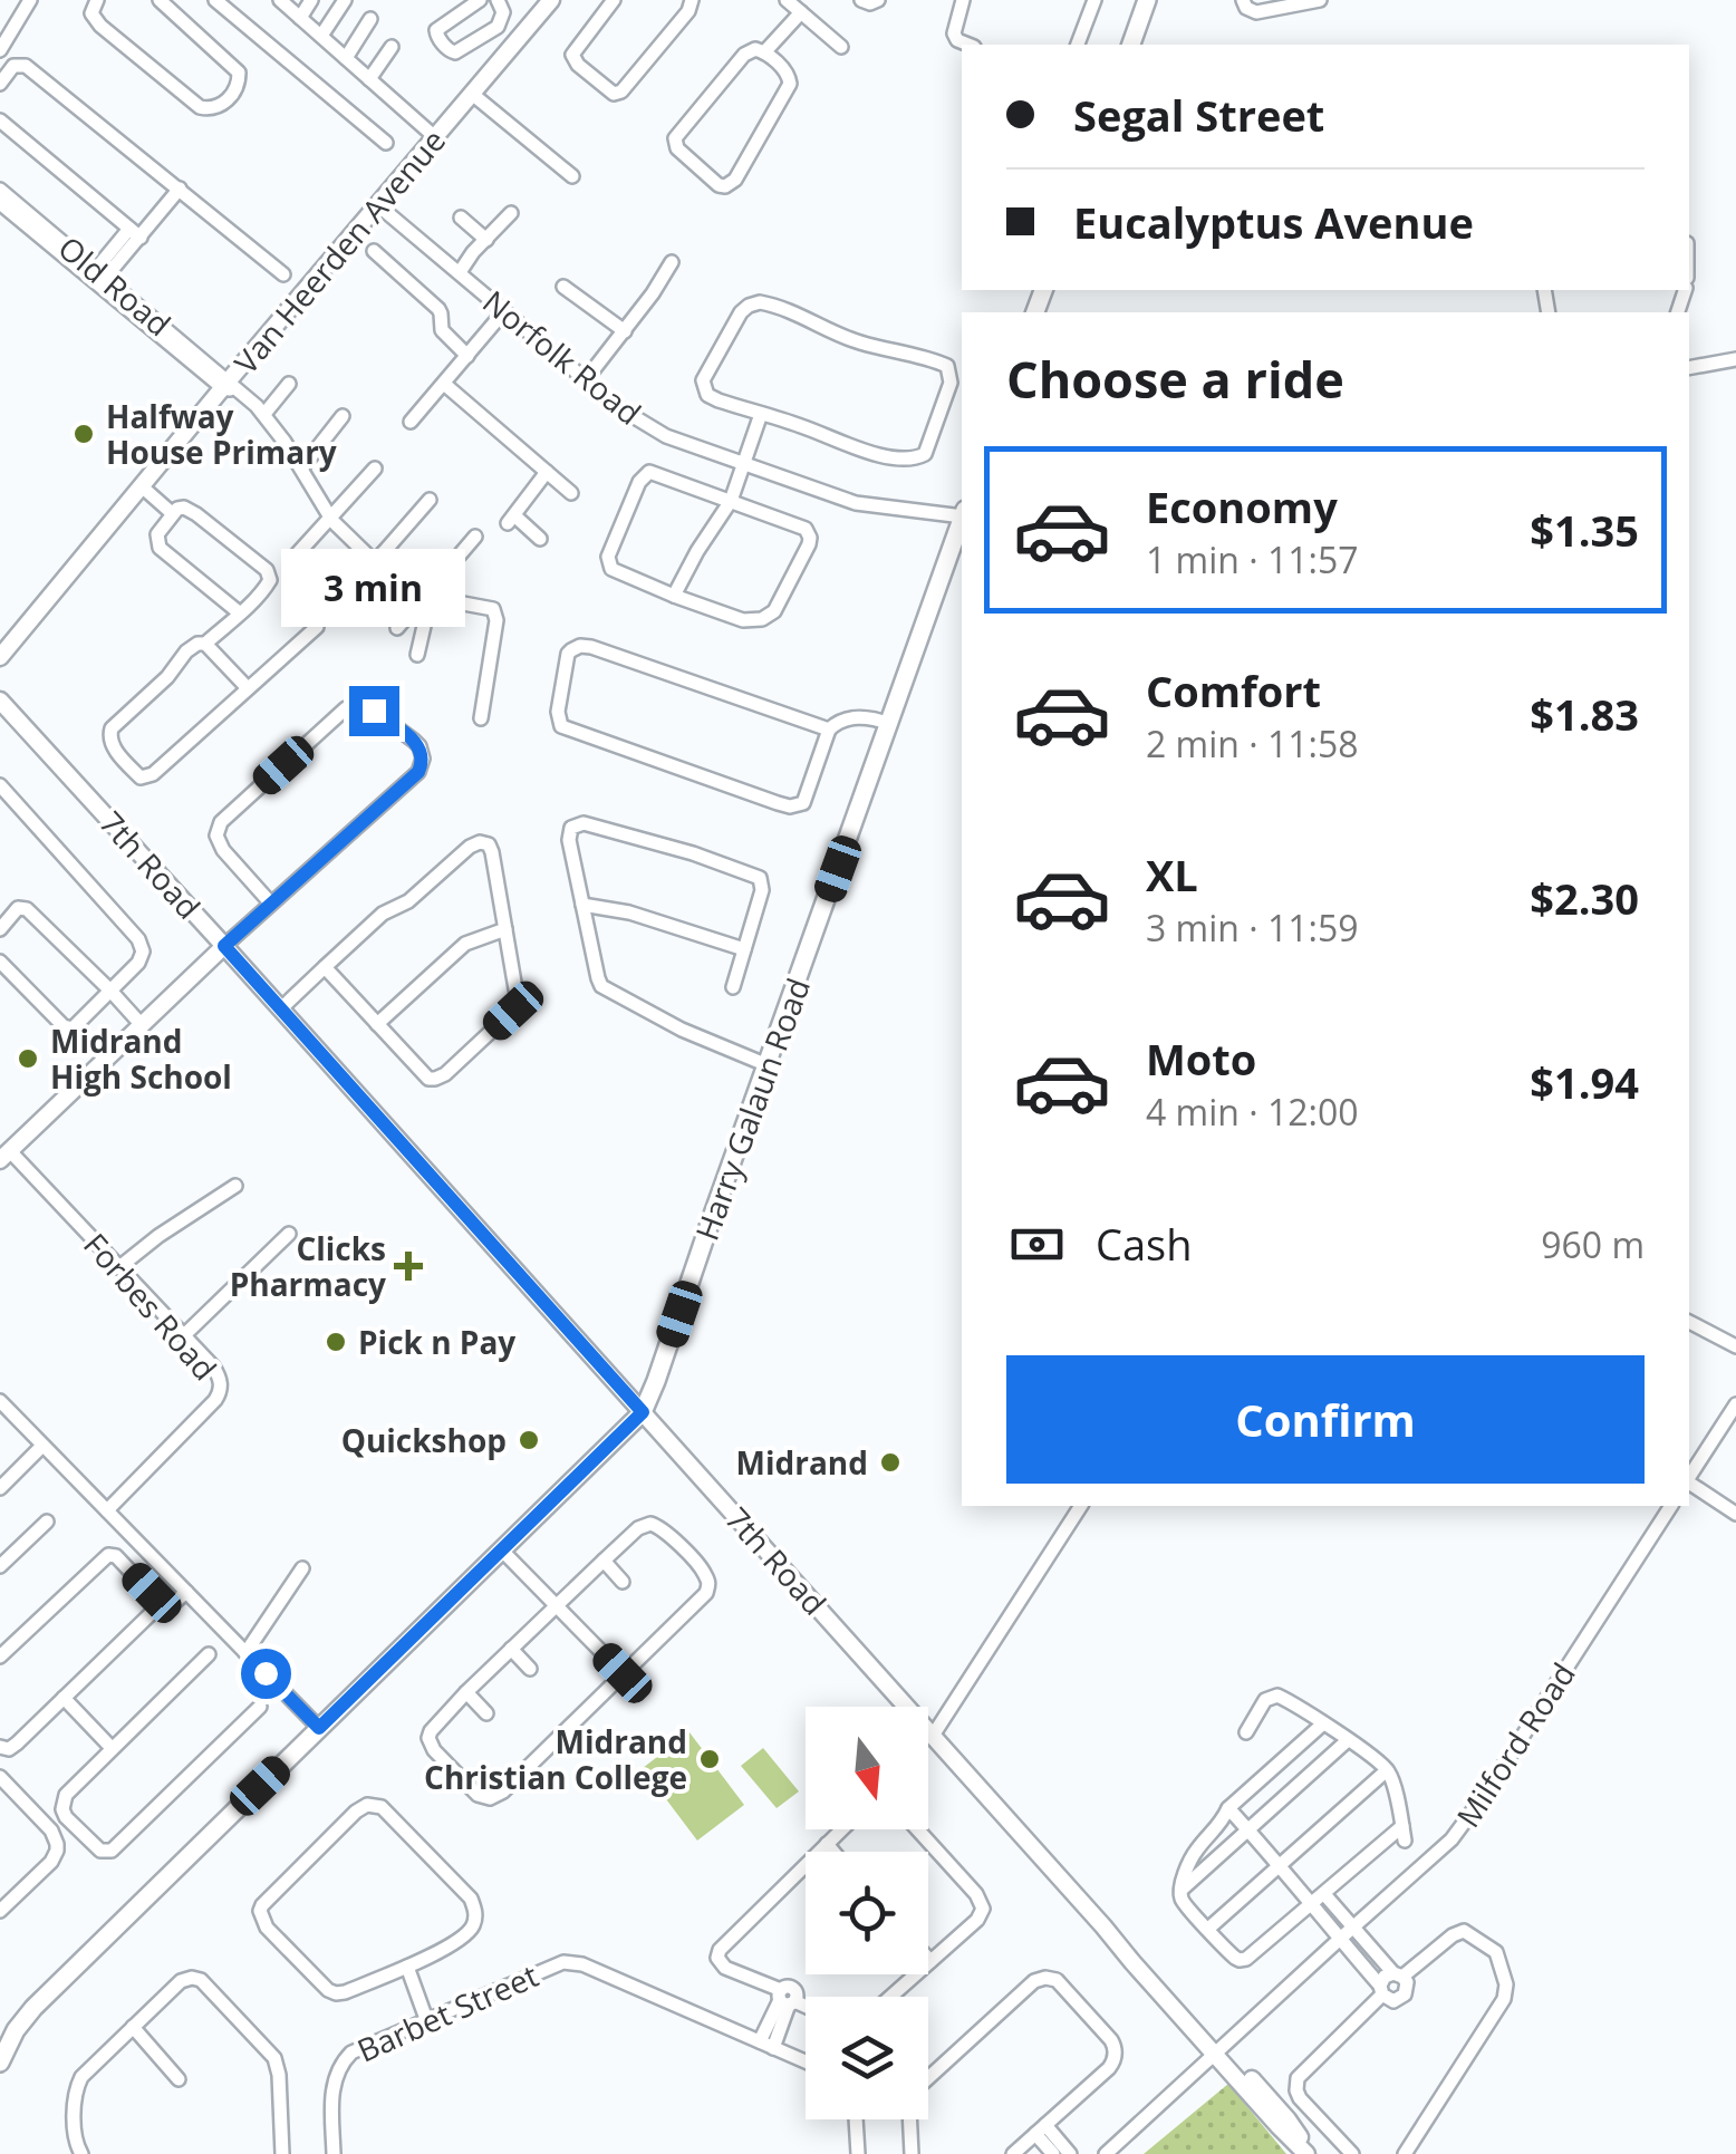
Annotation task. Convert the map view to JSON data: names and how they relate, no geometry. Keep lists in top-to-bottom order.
{
  "streets": {
    "main road": ["Harry Galaun Road"],
    "street": [
      "Van Heerden Avenue",
      "Old Road",
      "Norfolk Road",
      "7th Road",
      "Forbes Road",
      "Milford Road",
      "Barbet Street"
    ]
  },
  "crossings": [
    ["Van Heerden Avenue", "Old Road"],
    ["Van Heerden Avenue", "Norfolk Road"],
    ["7th Road", "Harry Galaun Road"],
    ["7th Road", "Milford Road"]
  ],
  "places": {
    "other": [
      "Halfway House Primary",
      "Midrand High School",
      "Pick n Pay",
      "Quickshop",
      "Midrand",
      "Midrand Christian College"
    ],
    "health": ["Clicks Pharmacy"]
  },
  "north": "bottom",
  "page": {
    "banner": ["Segal Street", "Eucalyptus Avenue"],
    "heading": "Choose a ride",
    "list": [
      {
        "name": "Economy",
        "note": "1 min · 11:57",
        "value": "$1.35"
      },
      {
        "name": "Comfort",
        "note": "2 min · 11:58",
        "value": "$1.83"
      },
      {
        "name": "XL",
        "note": "3 min · 11:59",
        "value": "$2.30"
      },
      {
        "name": "Moto",
        "note": "4 min · 12:00",
        "value": "$1.94"
      }
    ],
    "bubble": "3 min",
    "pay": ["Cash", "960 m"],
    "buttons": "Confirm"
  }
}
